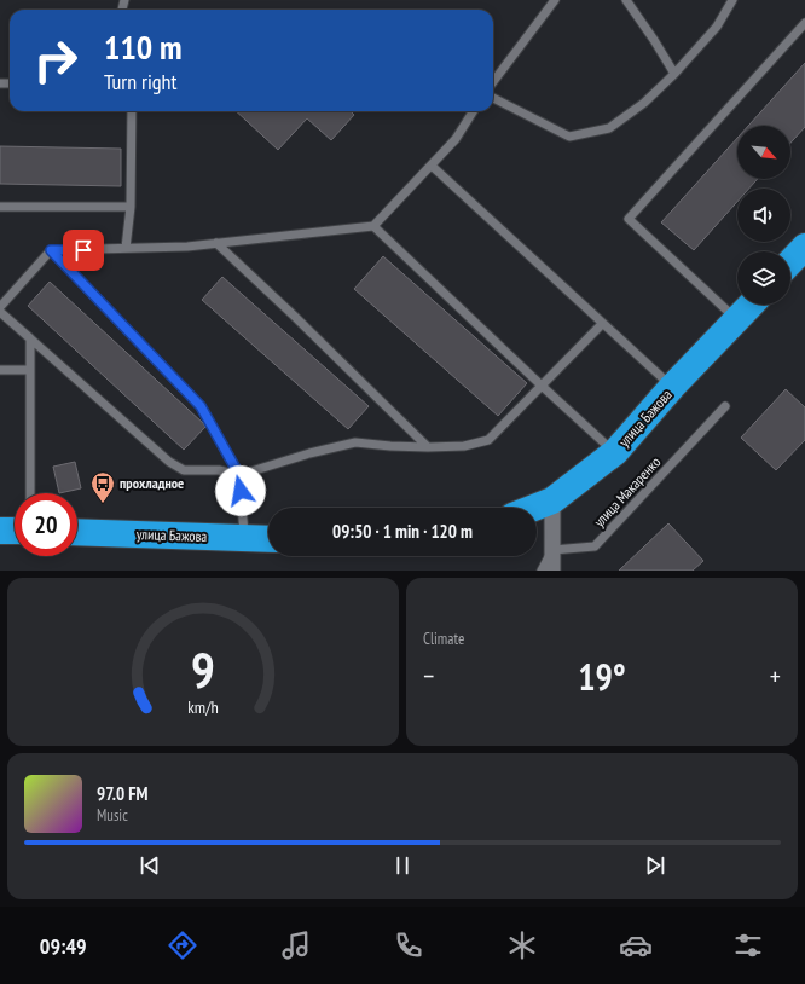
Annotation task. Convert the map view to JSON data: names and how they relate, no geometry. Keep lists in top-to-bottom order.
{
  "streets": {
    "highway": ["улица Бажова"],
    "lane": ["улица Макаренко"]
  },
  "places": {
    "bus stop": ["прохладное"]
  },
  "north": "bottom right",
  "page": {
    "turn": ["110 m", "Turn right"],
    "limit": "20",
    "trip": "09:50 · 1 min · 120 m",
    "tile": "Climate",
    "heat": ["−", "19°", "+"],
    "song": ["97.0 FM", "Music"],
    "tabs": "09:49",
    "gauge": ["9", "km/h"]
  }
}
